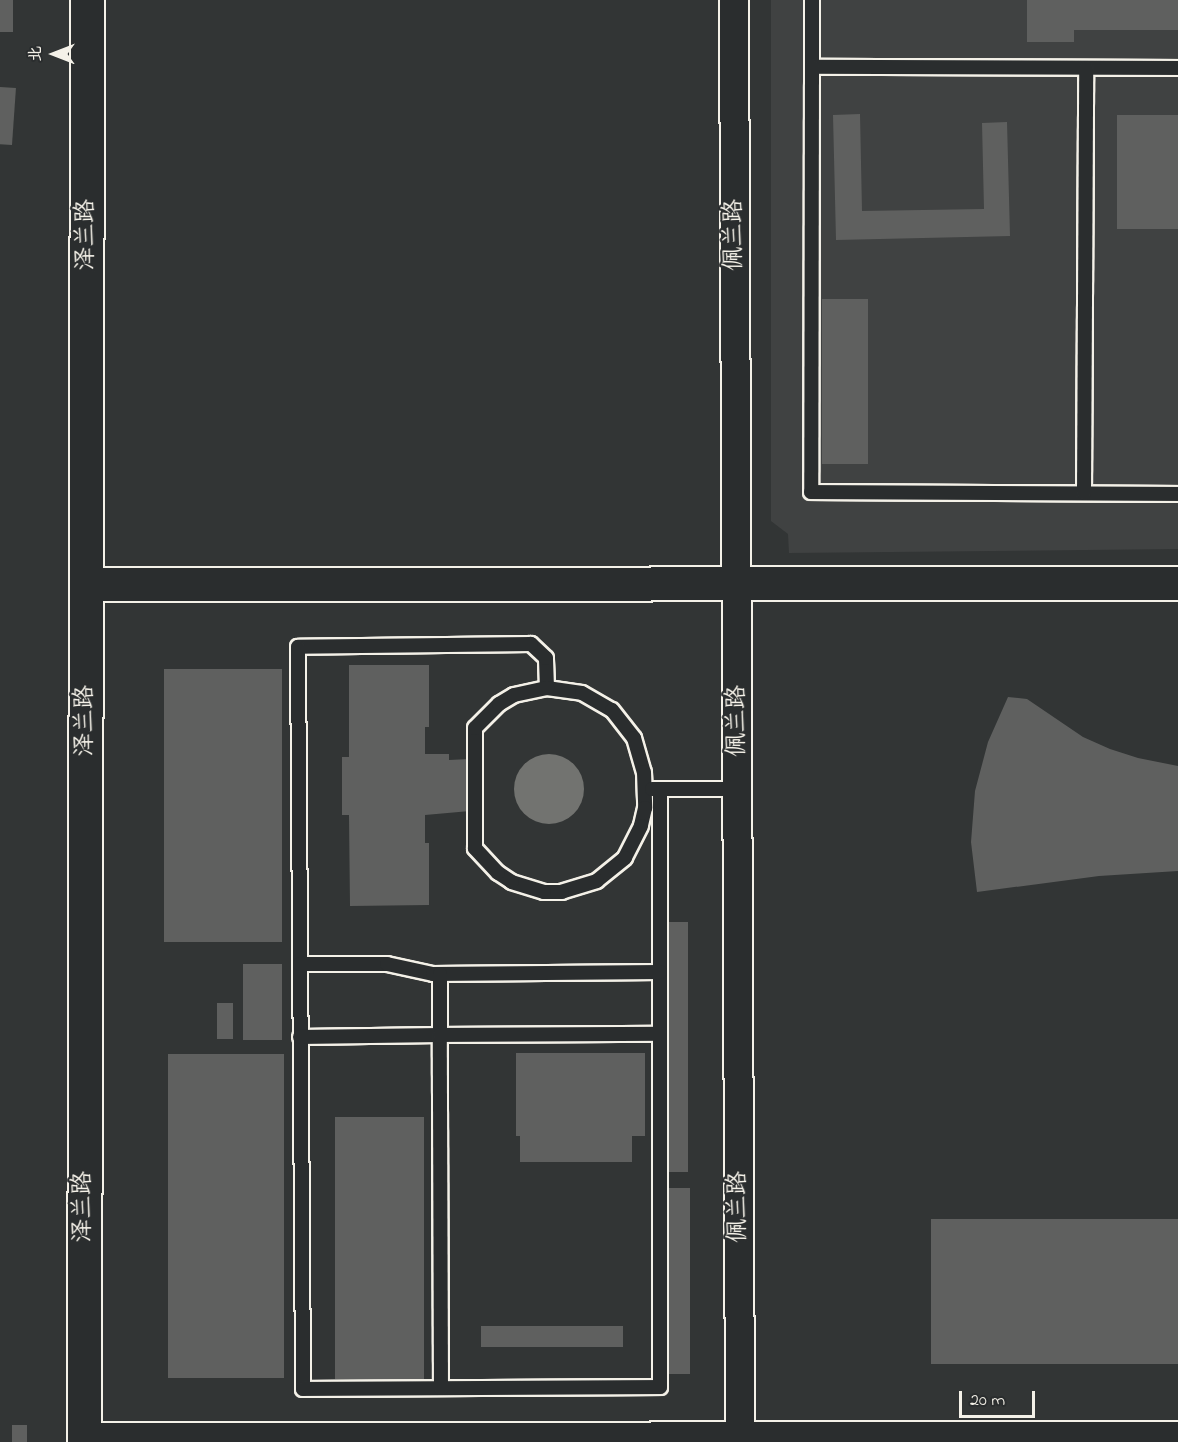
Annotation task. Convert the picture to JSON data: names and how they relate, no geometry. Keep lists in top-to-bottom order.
{
  "streets": {
    "street": ["泽兰路", "佩兰路"]
  },
  "scale_bar": "20 m",
  "north": "left"
}
